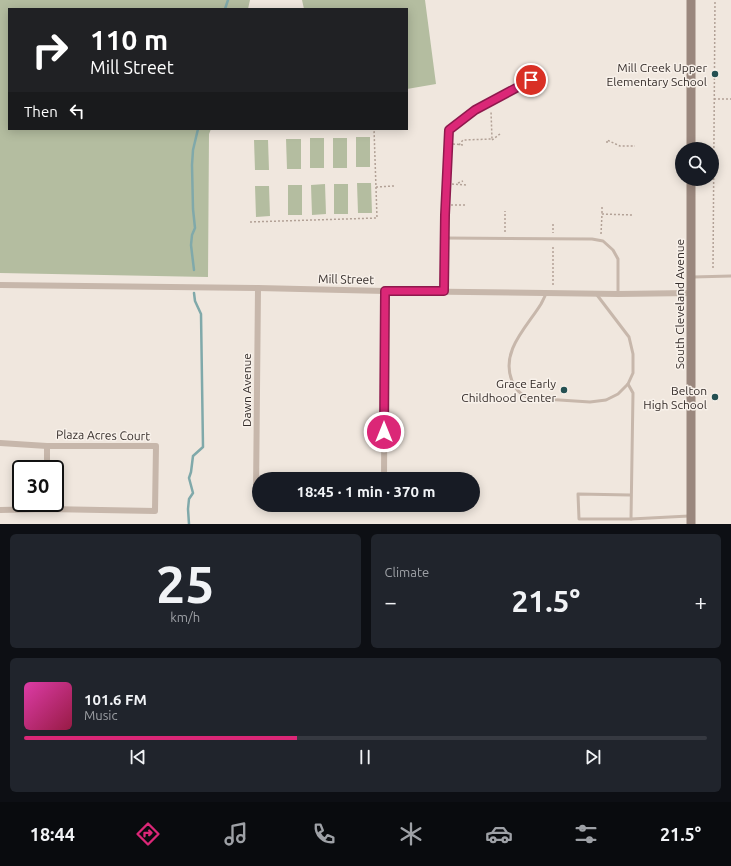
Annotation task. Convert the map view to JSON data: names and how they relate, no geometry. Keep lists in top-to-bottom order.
{
  "streets": {
    "street": [
      "Mill Street",
      "South Cleveland Avenue",
      "Dawn Avenue",
      "Plaza Acres Court"
    ]
  },
  "crossings": [
    ["Mill Street", "South Cleveland Avenue"],
    ["Mill Street", "Dawn Avenue"]
  ],
  "places": ["Mill Creek Upper Elementary School", "Grace Early Childhood Center", "Belton High School"],
  "page": {
    "turn": ["110 m", "Mill Street"],
    "then": "Then",
    "limit": "30",
    "trip": "18:45 · 1 min · 370 m",
    "tile": [
      ["25", "km/h"],
      "Climate"
    ],
    "heat": ["−", "21.5°", "+"],
    "song": ["101.6 FM", "Music"],
    "tabs": ["18:44", "21.5°"]
  }
}
